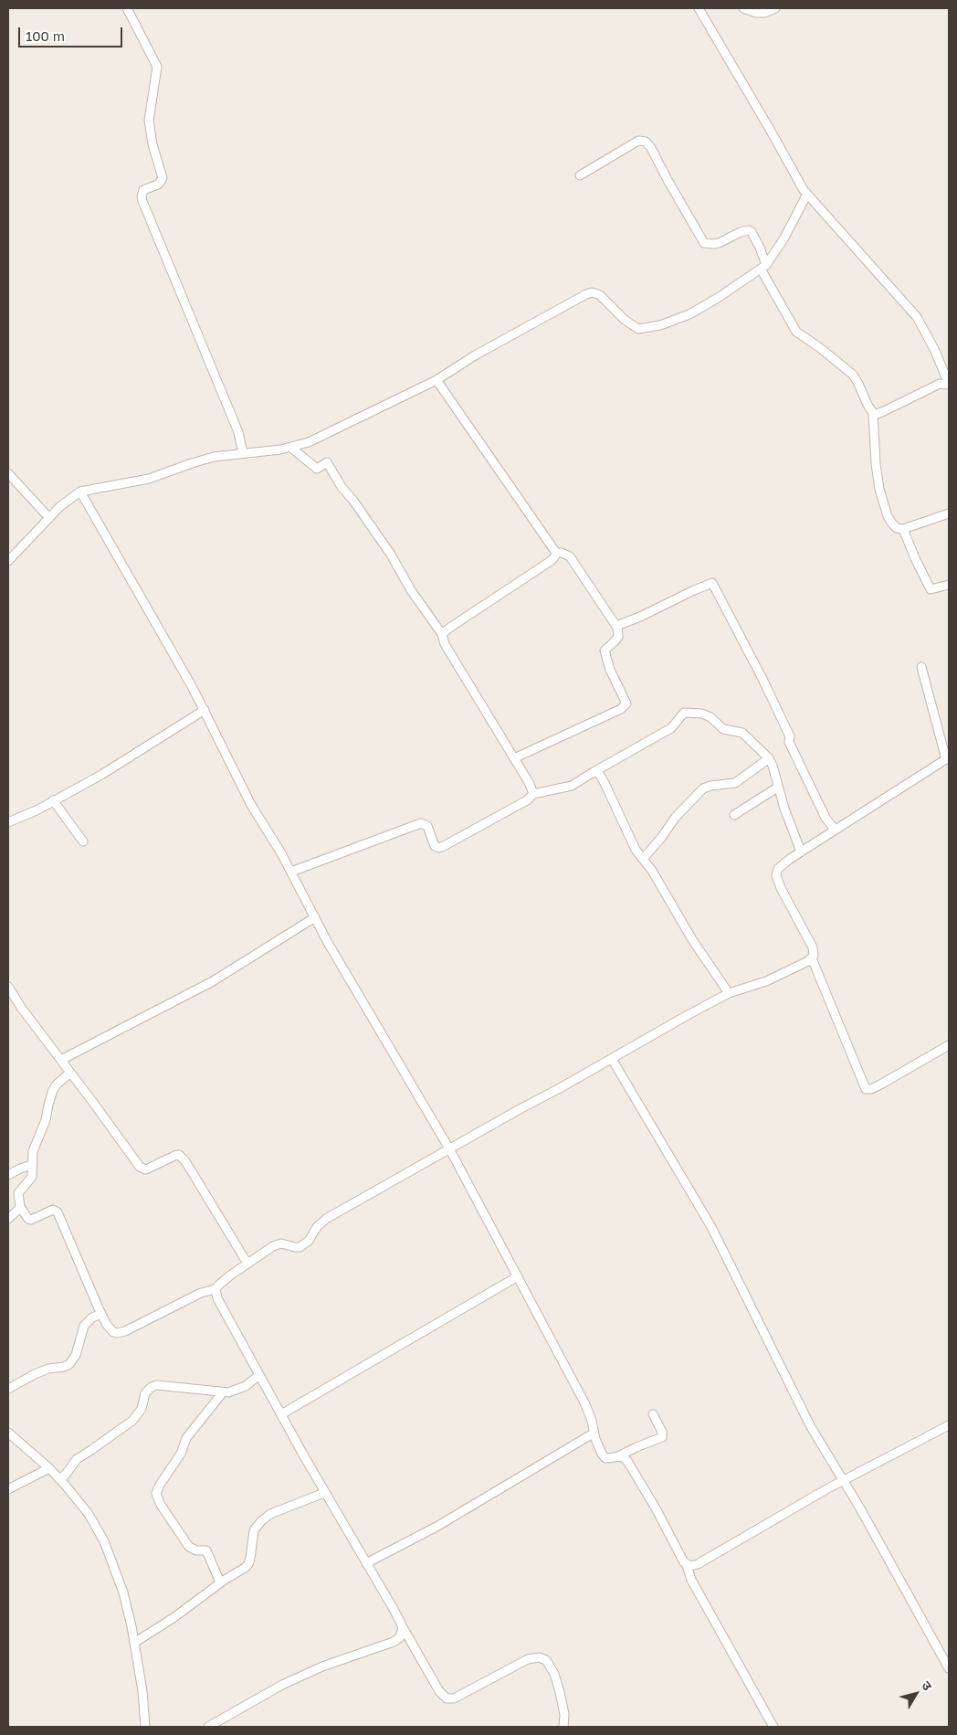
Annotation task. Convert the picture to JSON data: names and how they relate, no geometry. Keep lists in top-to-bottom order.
{
  "scale_bar": "100 m",
  "north": "top right"
}
